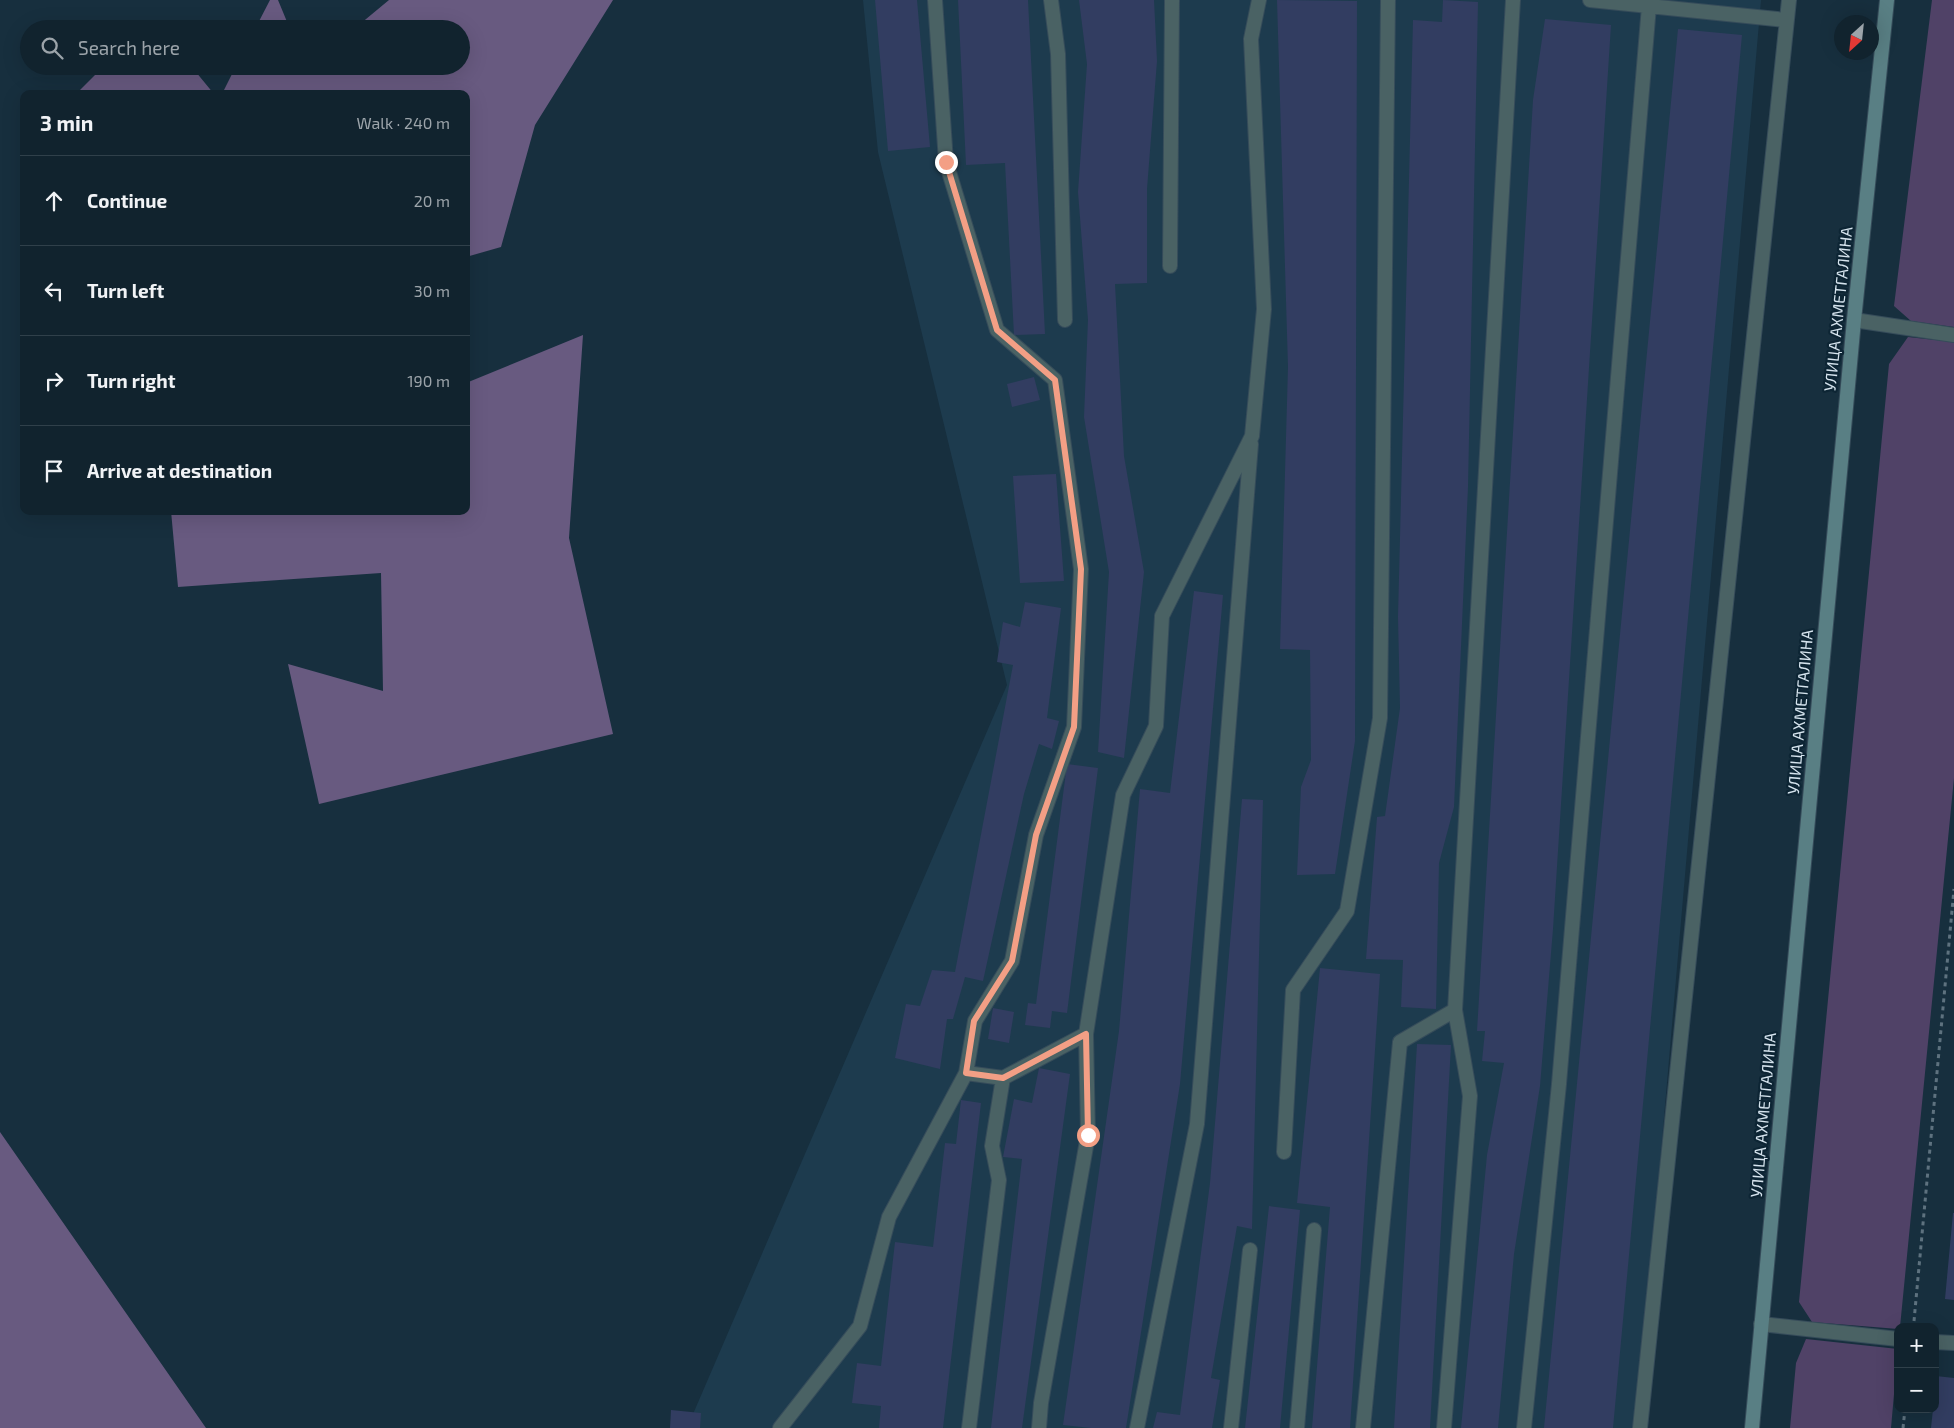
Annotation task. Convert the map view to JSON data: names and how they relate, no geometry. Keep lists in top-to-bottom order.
{
  "streets": {
    "main road": ["УЛИЦА АХМЕТГАЛИНА"]
  },
  "north": "bottom left",
  "page": {
    "search": "Search here",
    "heading": ["3 min", "Walk · 240 m"],
    "list": [
      ["Continue", "20 m"],
      ["Turn left", "30 m"],
      ["Turn right", "190 m"],
      "Arrive at destination"
    ],
    "map_buttons": ["+", "−"]
  }
}
